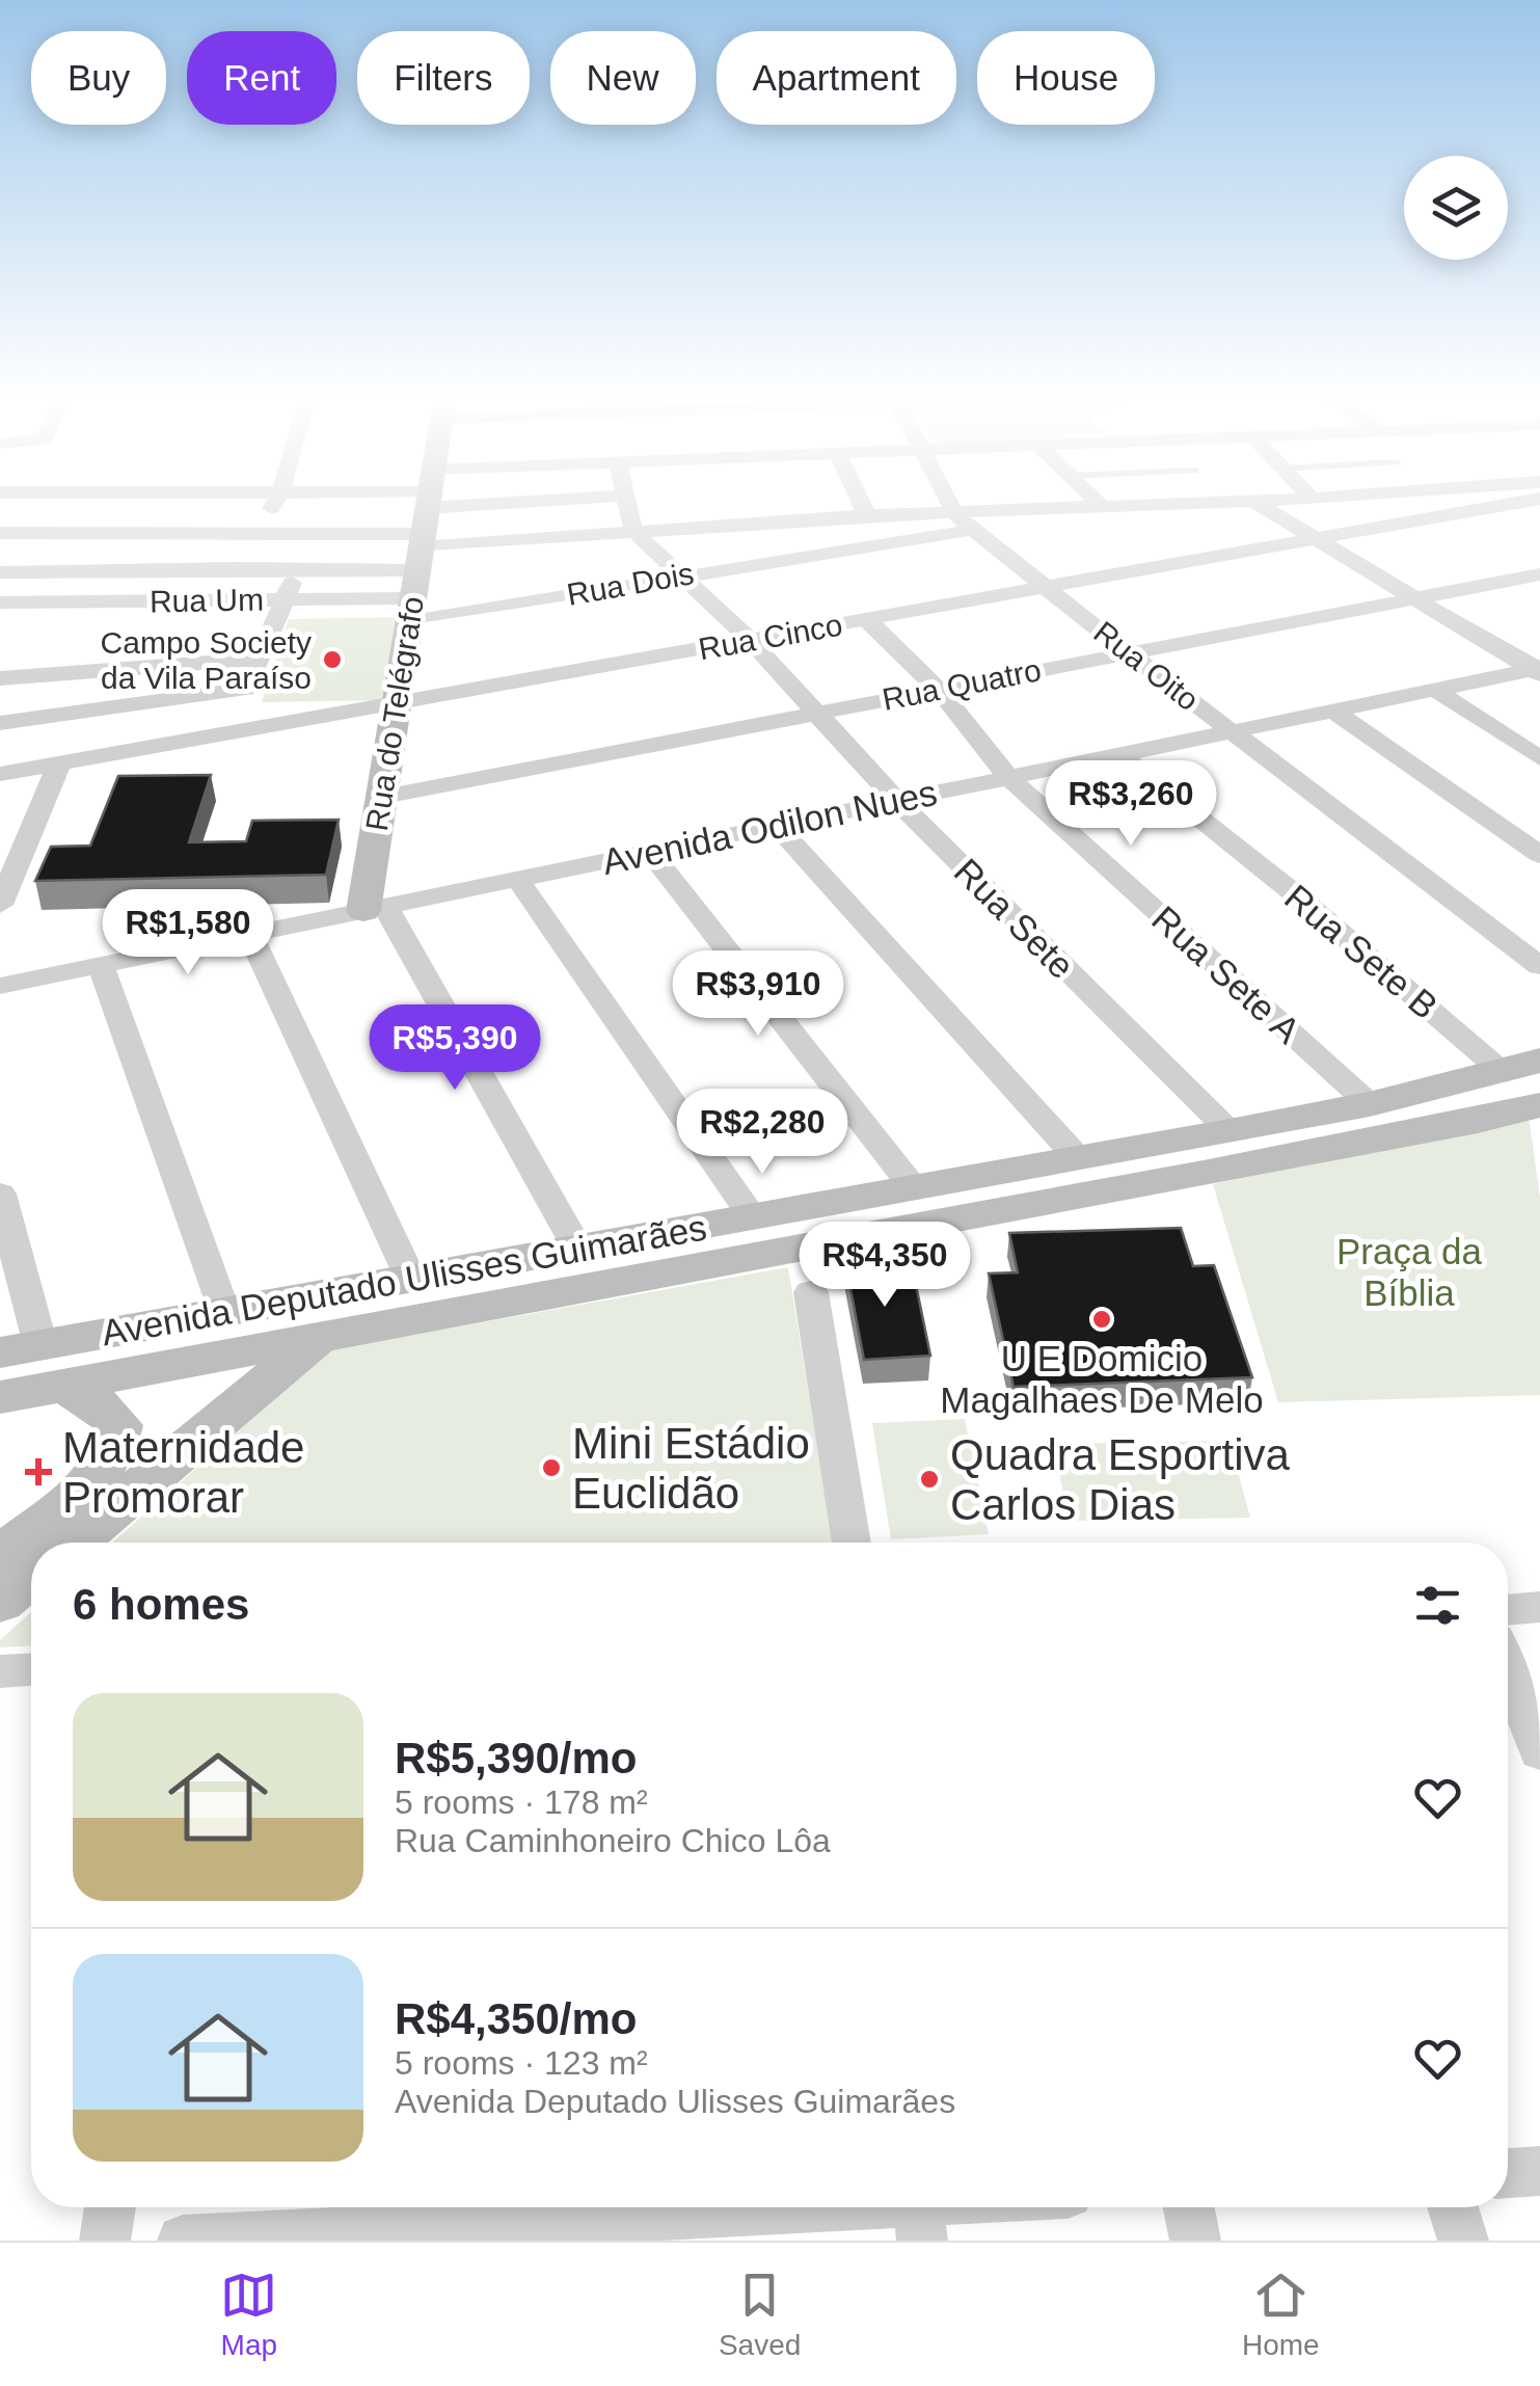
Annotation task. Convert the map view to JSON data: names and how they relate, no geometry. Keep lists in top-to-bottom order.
{
  "streets": {
    "street": [
      "Rua Dois",
      "Rua Um",
      "Rua Cinco",
      "Rua Oito",
      "Rua Quatro",
      "Rua do Telégrafo",
      "Avenida Odilon Nues",
      "Rua Sete",
      "Rua Sete B",
      "Rua Sete A",
      "Avenida Deputado Ulisses Guimarães"
    ]
  },
  "crossings": [
    ["Rua Dois", "Rua Um"],
    ["Rua Dois", "Rua Oito"],
    ["Rua Dois", "Rua do Telégrafo"],
    ["Rua Dois", "Rua Sete"],
    ["Rua Um", "Rua Oito"],
    ["Rua Um", "Rua do Telégrafo"],
    ["Rua Um", "Rua Sete"],
    ["Rua Cinco", "Rua Oito"],
    ["Rua Cinco", "Rua do Telégrafo"],
    ["Rua Cinco", "Rua Sete"],
    ["Rua Cinco", "Rua Sete A"],
    ["Rua Oito", "Rua Quatro"],
    ["Rua Oito", "Avenida Odilon Nues"],
    ["Rua Quatro", "Rua do Telégrafo"],
    ["Rua Quatro", "Rua Sete"],
    ["Rua Quatro", "Rua Sete A"],
    ["Rua do Telégrafo", "Avenida Odilon Nues"],
    ["Avenida Odilon Nues", "Rua Sete"],
    ["Avenida Odilon Nues", "Rua Sete B"],
    ["Avenida Odilon Nues", "Rua Sete A"],
    ["Rua Sete", "Avenida Deputado Ulisses Guimarães"],
    ["Rua Sete B", "Avenida Deputado Ulisses Guimarães"],
    ["Rua Sete A", "Avenida Deputado Ulisses Guimarães"]
  ],
  "parks": ["Praça da Bíblia"],
  "places": {
    "other": [
      "Campo Society da Vila Paraíso",
      "U E Domicio Magalhaes De Melo",
      "Mini Estádio Euclidão",
      "Quadra Esportiva Carlos Dias"
    ],
    "health": ["Maternidade Promorar"]
  },
  "page": {
    "chip": [
      "Buy",
      "Rent",
      "Filters",
      "New",
      "Apartment",
      "House"
    ],
    "price": [
      "R$3,260",
      "R$1,580",
      "R$3,910",
      "R$5,390",
      "R$2,280",
      "R$4,350"
    ],
    "heading": "6 homes",
    "list": [
      {
        "name": "R$5,390/mo",
        "note": "5 rooms · 178 m² · Rua Caminhoneiro Chico Lôa"
      },
      {
        "name": "R$4,350/mo",
        "note": "5 rooms · 123 m² · Avenida Deputado Ulisses Guimarães"
      }
    ],
    "tabs": ["Map", "Saved", "Home"]
  }
}
